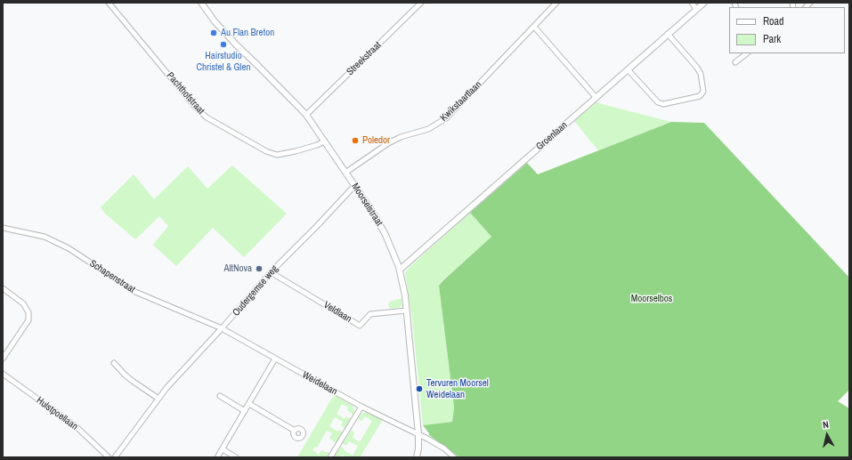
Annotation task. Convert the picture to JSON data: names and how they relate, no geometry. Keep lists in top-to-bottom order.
{
  "streets": {
    "street": [
      "Streekstraat",
      "Pachthofstraat",
      "Kwikstaartlaan",
      "Groenlaan",
      "Moorselstraat",
      "Schapenstraat",
      "Oudergemse weg",
      "Veldlaan",
      "Weidelaan",
      "Hulstpoellaan"
    ]
  },
  "crossings": [
    ["Streekstraat", "Moorselstraat"],
    ["Pachthofstraat", "Moorselstraat"],
    ["Kwikstaartlaan", "Moorselstraat"],
    ["Groenlaan", "Moorselstraat"],
    ["Moorselstraat", "Oudergemse weg"],
    ["Moorselstraat", "Veldlaan"],
    ["Moorselstraat", "Weidelaan"],
    ["Schapenstraat", "Oudergemse weg"],
    ["Schapenstraat", "Weidelaan"],
    ["Oudergemse weg", "Veldlaan"],
    ["Oudergemse weg", "Weidelaan"]
  ],
  "parks": ["Moorselbos"],
  "places": [
    "Au Flan Breton",
    "Hairstudio Christel & Glen",
    "Poledor",
    "AltNova",
    "Tervuren Moorsel Weidelaan"
  ],
  "legend": ["Road", "Park"],
  "north": "top"
}
